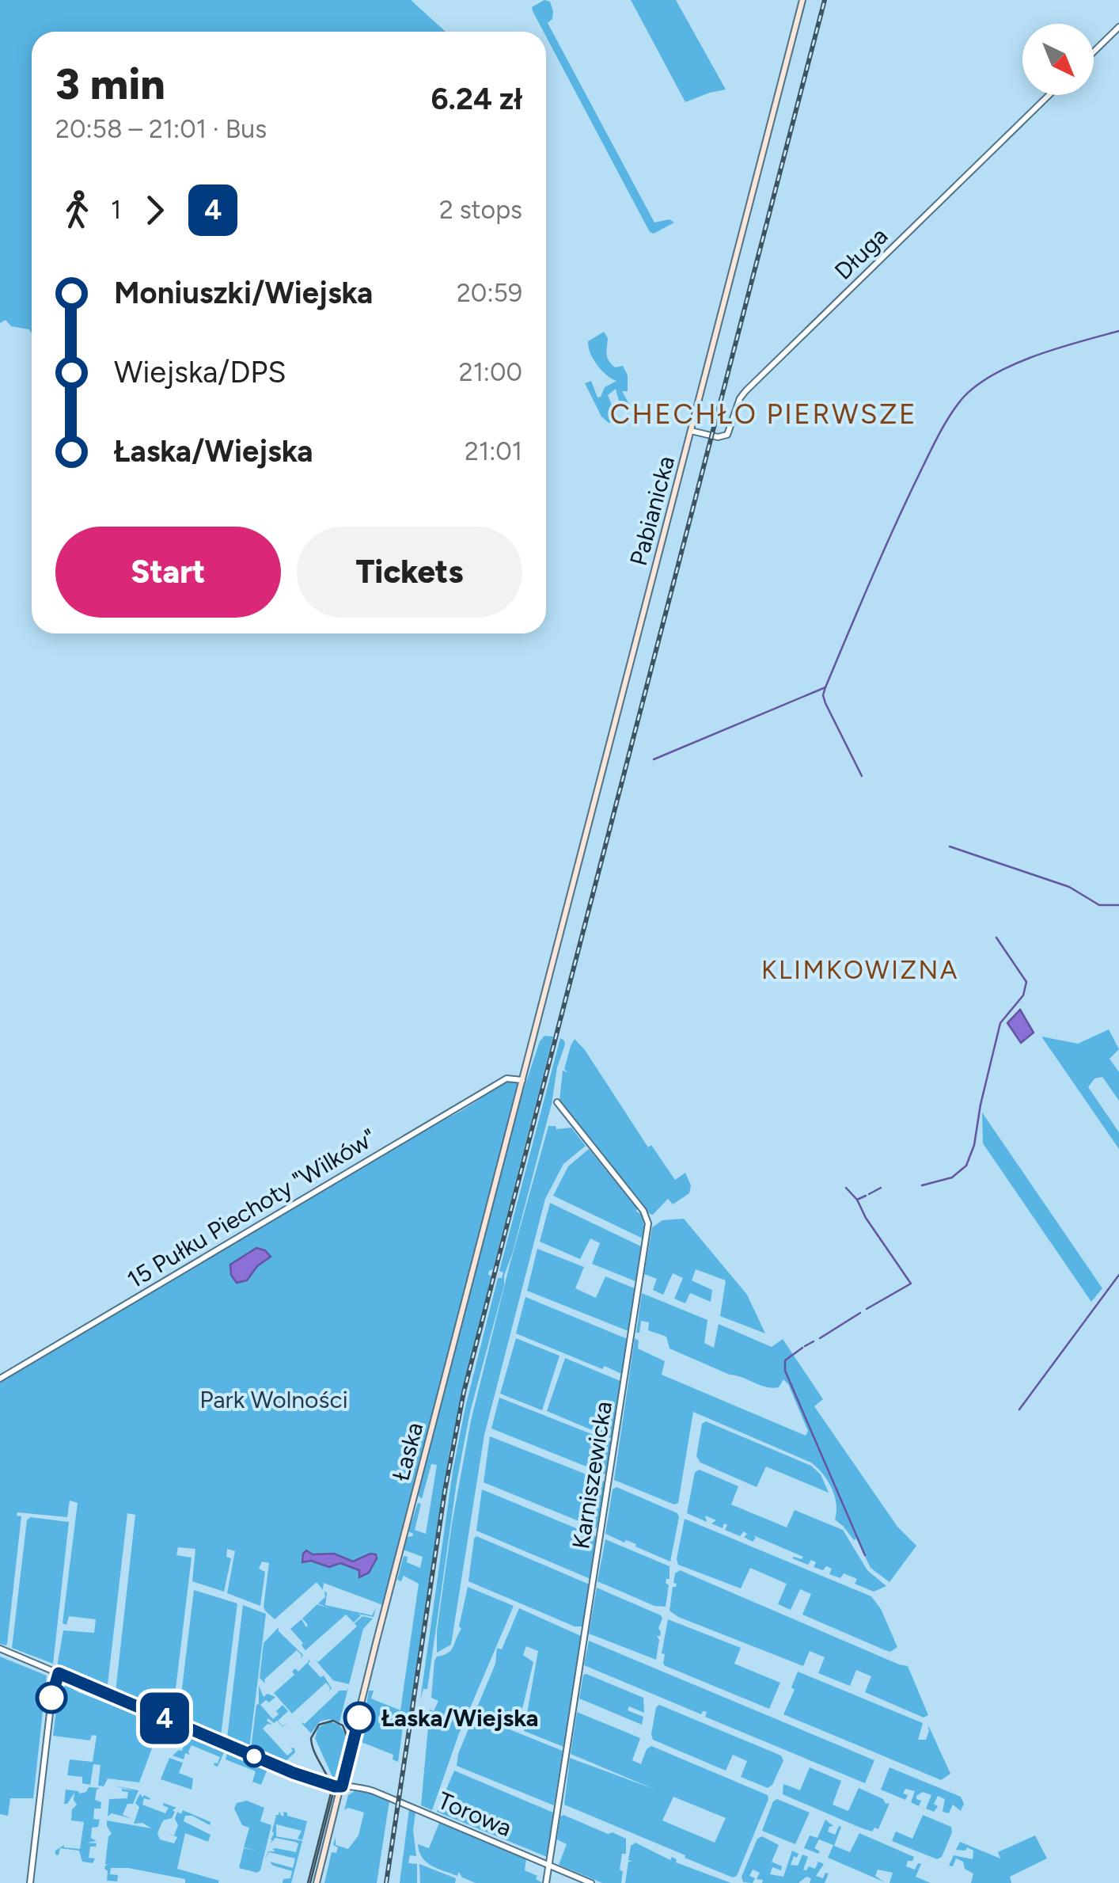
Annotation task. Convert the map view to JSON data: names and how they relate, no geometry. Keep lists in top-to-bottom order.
{
  "streets": {
    "main road": ["Pabianicka", "Łaska"],
    "street": [
      "Długa",
      "15 Pułku Piechoty \"Wilków\"",
      "Karniszewicka",
      "Torowa"
    ]
  },
  "crossings": [
    ["Długa", "Pabianicka"],
    ["Pabianicka", "Łaska"],
    ["15 Pułku Piechoty \"Wilków\"", "Łaska"],
    ["Łaska", "Torowa"],
    ["Karniszewicka", "Torowa"]
  ],
  "districts": ["CHECHŁO PIERWSZE", "KLIMKOWIZNA"],
  "parks": ["Park Wolności"],
  "places": ["Łaska/Wiejska"],
  "lines": ["bus line 4"],
  "north": "bottom right",
  "page": {
    "on_map": "4",
    "heading": ["3 min", "20:58 – 21:01 · Bus", "6.24 zł"],
    "legs": ["1", "4", "2 stops"],
    "list": [
      {
        "name": "Moniuszki/Wiejska",
        "value": "20:59"
      },
      {
        "name": "Wiejska/DPS",
        "value": "21:00"
      },
      {
        "name": "Łaska/Wiejska",
        "value": "21:01"
      }
    ],
    "buttons": ["Start", "Tickets"]
  }
}
